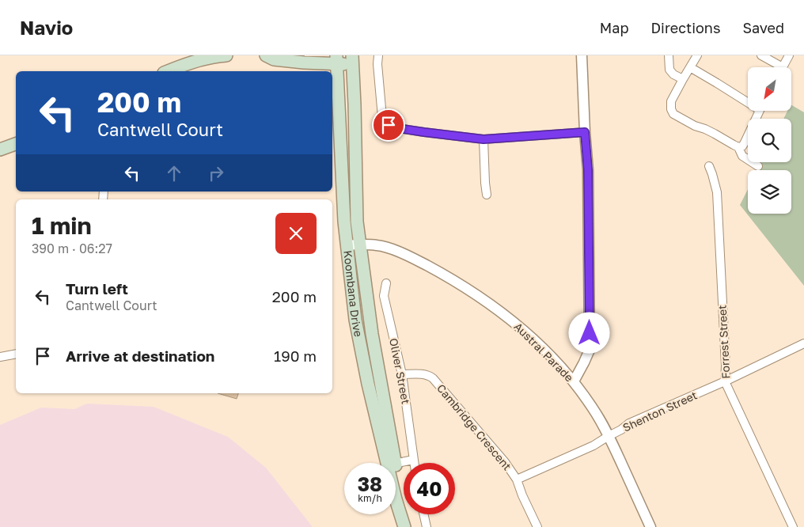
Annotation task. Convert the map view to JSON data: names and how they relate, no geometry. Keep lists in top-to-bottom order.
{
  "streets": {
    "main road": ["Koombana Drive"],
    "street": [
      "Forrest Street",
      "Austral Parade",
      "Oliver Street",
      "Shenton Street",
      "Cambridge Crescent"
    ]
  },
  "crossings": [
    ["Koombana Drive", "Austral Parade"],
    ["Forrest Street", "Shenton Street"],
    ["Austral Parade", "Shenton Street"],
    ["Oliver Street", "Cambridge Crescent"],
    ["Shenton Street", "Cambridge Crescent"]
  ],
  "north": "bottom left",
  "page": {
    "header": "Navio",
    "nav": ["Map", "Directions", "Saved"],
    "turn": ["200 m", "Cantwell Court"],
    "heading": ["1 min", "390 m · 06:27"],
    "list": [
      {
        "name": "Turn left",
        "note": "Cantwell Court",
        "value": "200 m"
      },
      {
        "name": "Arrive at destination",
        "value": "190 m"
      }
    ],
    "speed": "38 km/h",
    "limit": "40"
  }
}
